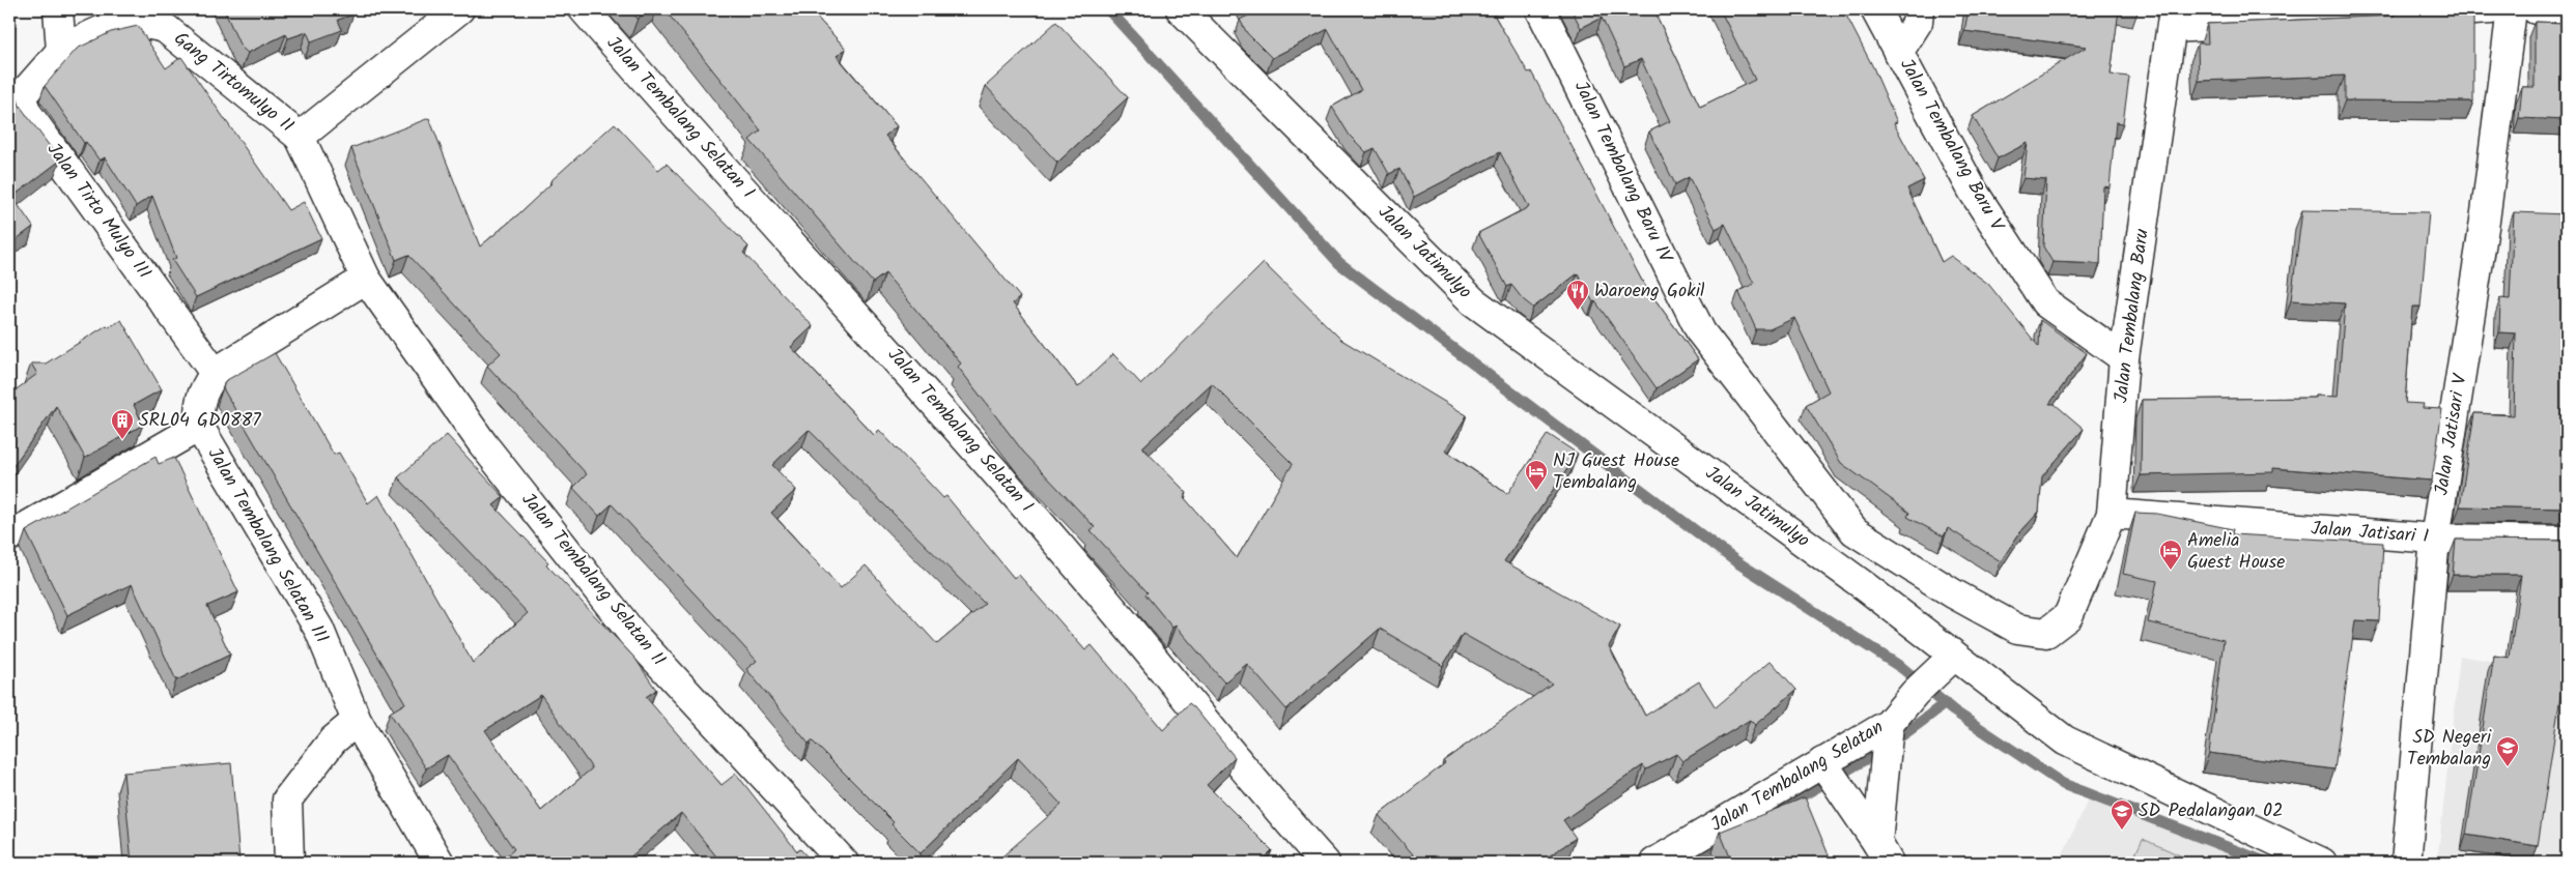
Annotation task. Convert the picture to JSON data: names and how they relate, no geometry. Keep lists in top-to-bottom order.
{
  "streets": {
    "street": [
      "Gang Tirtomulyo II",
      "Jalan Tembalang Selatan I",
      "Jalan Tembalang Baru V",
      "Jalan Tembalang Baru IV",
      "Jalan Tirto Mulyo III",
      "Jalan Jatimulyo",
      "Jalan Tembalang Baru",
      "Jalan Jatisari V",
      "Jalan Jatisari I",
      "Jalan Tembalang Selatan III",
      "Jalan Tembalang Selatan II",
      "Jalan Tembalang Selatan"
    ]
  },
  "crossings": [
    ["Gang Tirtomulyo II", "Jalan Tirto Mulyo III"],
    ["Gang Tirtomulyo II", "Jalan Tembalang Selatan II"],
    ["Jalan Tembalang Baru V", "Jalan Tembalang Baru"],
    ["Jalan Tembalang Baru IV", "Jalan Tembalang Baru"],
    ["Jalan Tirto Mulyo III", "Jalan Tembalang Selatan III"],
    ["Jalan Jatimulyo", "Jalan Tembalang Selatan"],
    ["Jalan Tembalang Baru", "Jalan Jatisari I"],
    ["Jalan Jatisari V", "Jalan Jatisari I"]
  ],
  "places": {
    "restaurant": ["Waroeng Gokil"],
    "building": ["SRL04 GD0887"],
    "hotel": ["NJ Guest House Tembalang", "Amelia Guest House"],
    "school or university": ["SD Negeri Tembalang", "SD Pedalangan 02"]
  }
}
